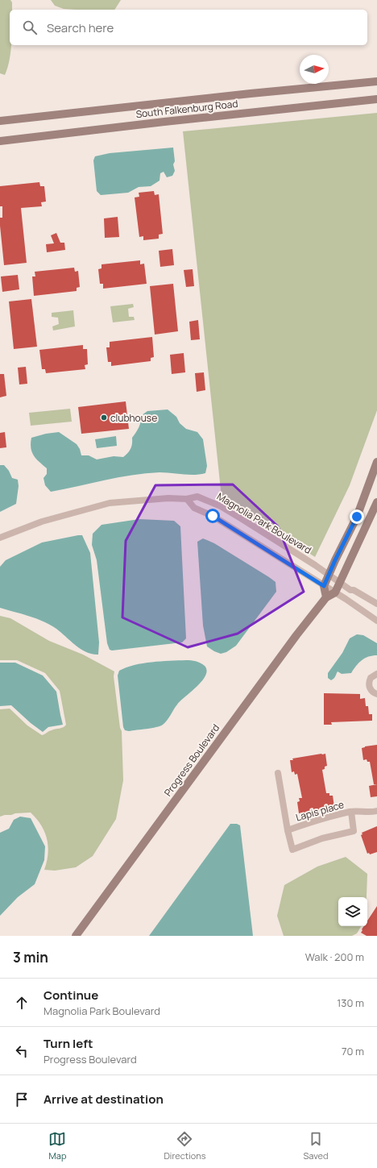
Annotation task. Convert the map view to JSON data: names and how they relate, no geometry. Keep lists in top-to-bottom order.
{
  "streets": {
    "street": [
      "South Falkenburg Road",
      "Magnolia Park Boulevard",
      "Progress Boulevard",
      "Lapis place"
    ]
  },
  "crossings": [
    ["Magnolia Park Boulevard", "Progress Boulevard"]
  ],
  "places": ["clubhouse"],
  "north": "right",
  "page": {
    "search": "Search here",
    "heading": ["3 min", "Walk · 200 m"],
    "list": [
      ["Continue", "Magnolia Park Boulevard", "130 m"],
      ["Turn left", "Progress Boulevard", "70 m"],
      "Arrive at destination"
    ],
    "nav": ["Map", "Directions", "Saved"]
  }
}
